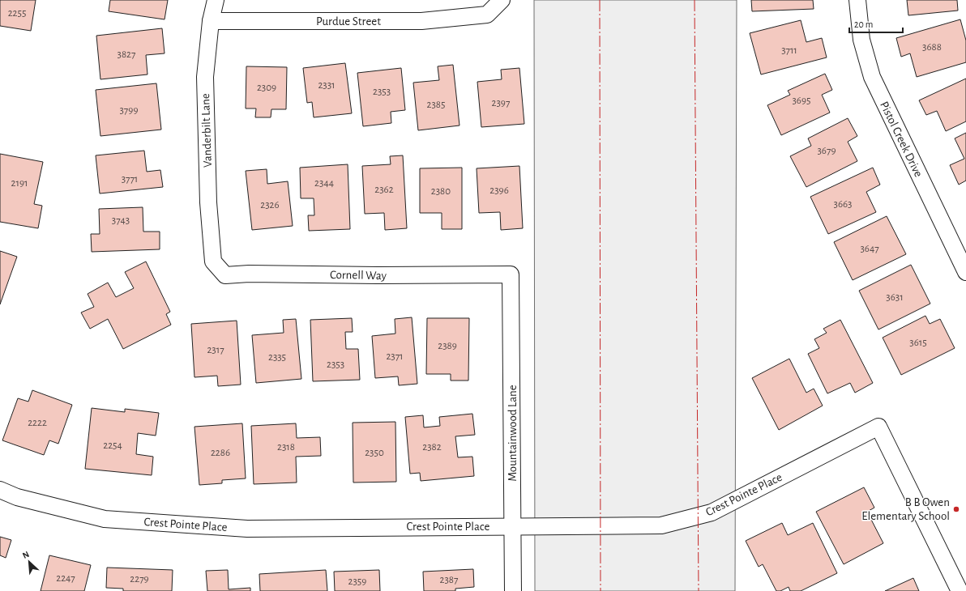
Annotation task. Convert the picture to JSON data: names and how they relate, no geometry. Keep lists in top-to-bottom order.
{
  "streets": {
    "street": [
      "Purdue Street",
      "Vanderbilt Lane",
      "Pistol Creek Drive",
      "Cornell Way",
      "Mountainwood Lane",
      "Crest Pointe Place"
    ]
  },
  "crossings": [
    ["Purdue Street", "Vanderbilt Lane"],
    ["Vanderbilt Lane", "Cornell Way"],
    ["Cornell Way", "Mountainwood Lane"],
    ["Mountainwood Lane", "Crest Pointe Place"]
  ],
  "places": ["B B Owen Elementary School"],
  "house_numbers": [
    "2255",
    "3688",
    "3711",
    "3827",
    "2331",
    "2309",
    "2353",
    "3695",
    "2397",
    "2385",
    "3799",
    "3679",
    "3771",
    "2191",
    "2344",
    "2362",
    "2396",
    "2380",
    "3663",
    "2326",
    "3743",
    "3647",
    "3631",
    "3615",
    "2389",
    "2317",
    "2371",
    "2335",
    "2353",
    "2222",
    "2254",
    "2318",
    "2382",
    "2286",
    "2350",
    "2247",
    "2279",
    "2387",
    "2359"
  ],
  "scale_bar": "20 m",
  "north": "top left"
}
